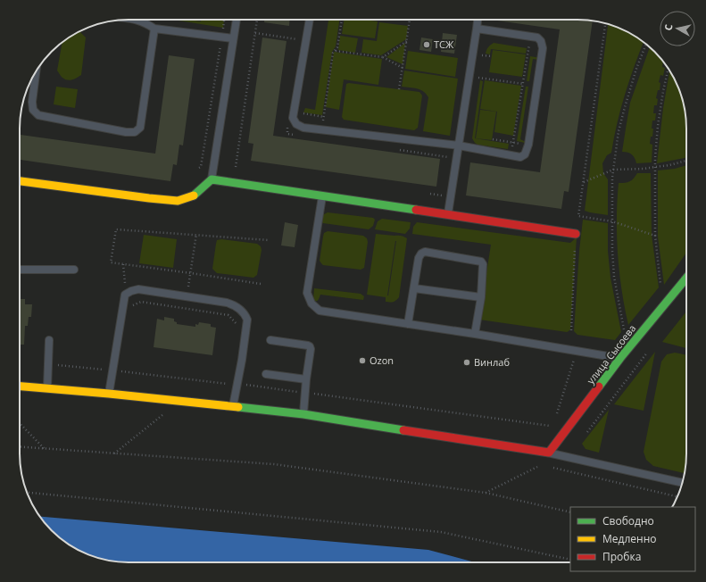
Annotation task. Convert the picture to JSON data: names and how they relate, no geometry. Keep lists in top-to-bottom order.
{
  "streets": {
    "street": ["улица Сысоева"]
  },
  "places": ["ТСЖ", "Ozon", "Винлаб"],
  "legend": ["Свободно", "Медленно", "Пробка"],
  "north": "left"
}
